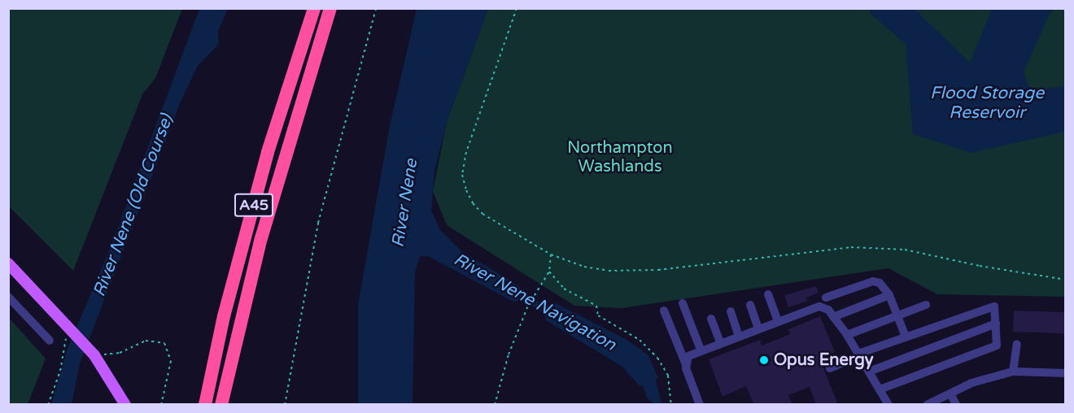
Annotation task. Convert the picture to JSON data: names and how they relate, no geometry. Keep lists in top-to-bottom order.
{
  "streets": {
    "highway": ["A45"]
  },
  "water": [
    "Flood Storage Reservoir",
    "River Nene",
    "River Nene (Old Course)",
    "River Nene Navigation"
  ],
  "parks": ["Northampton Washlands"],
  "places": ["Opus Energy"]
}
